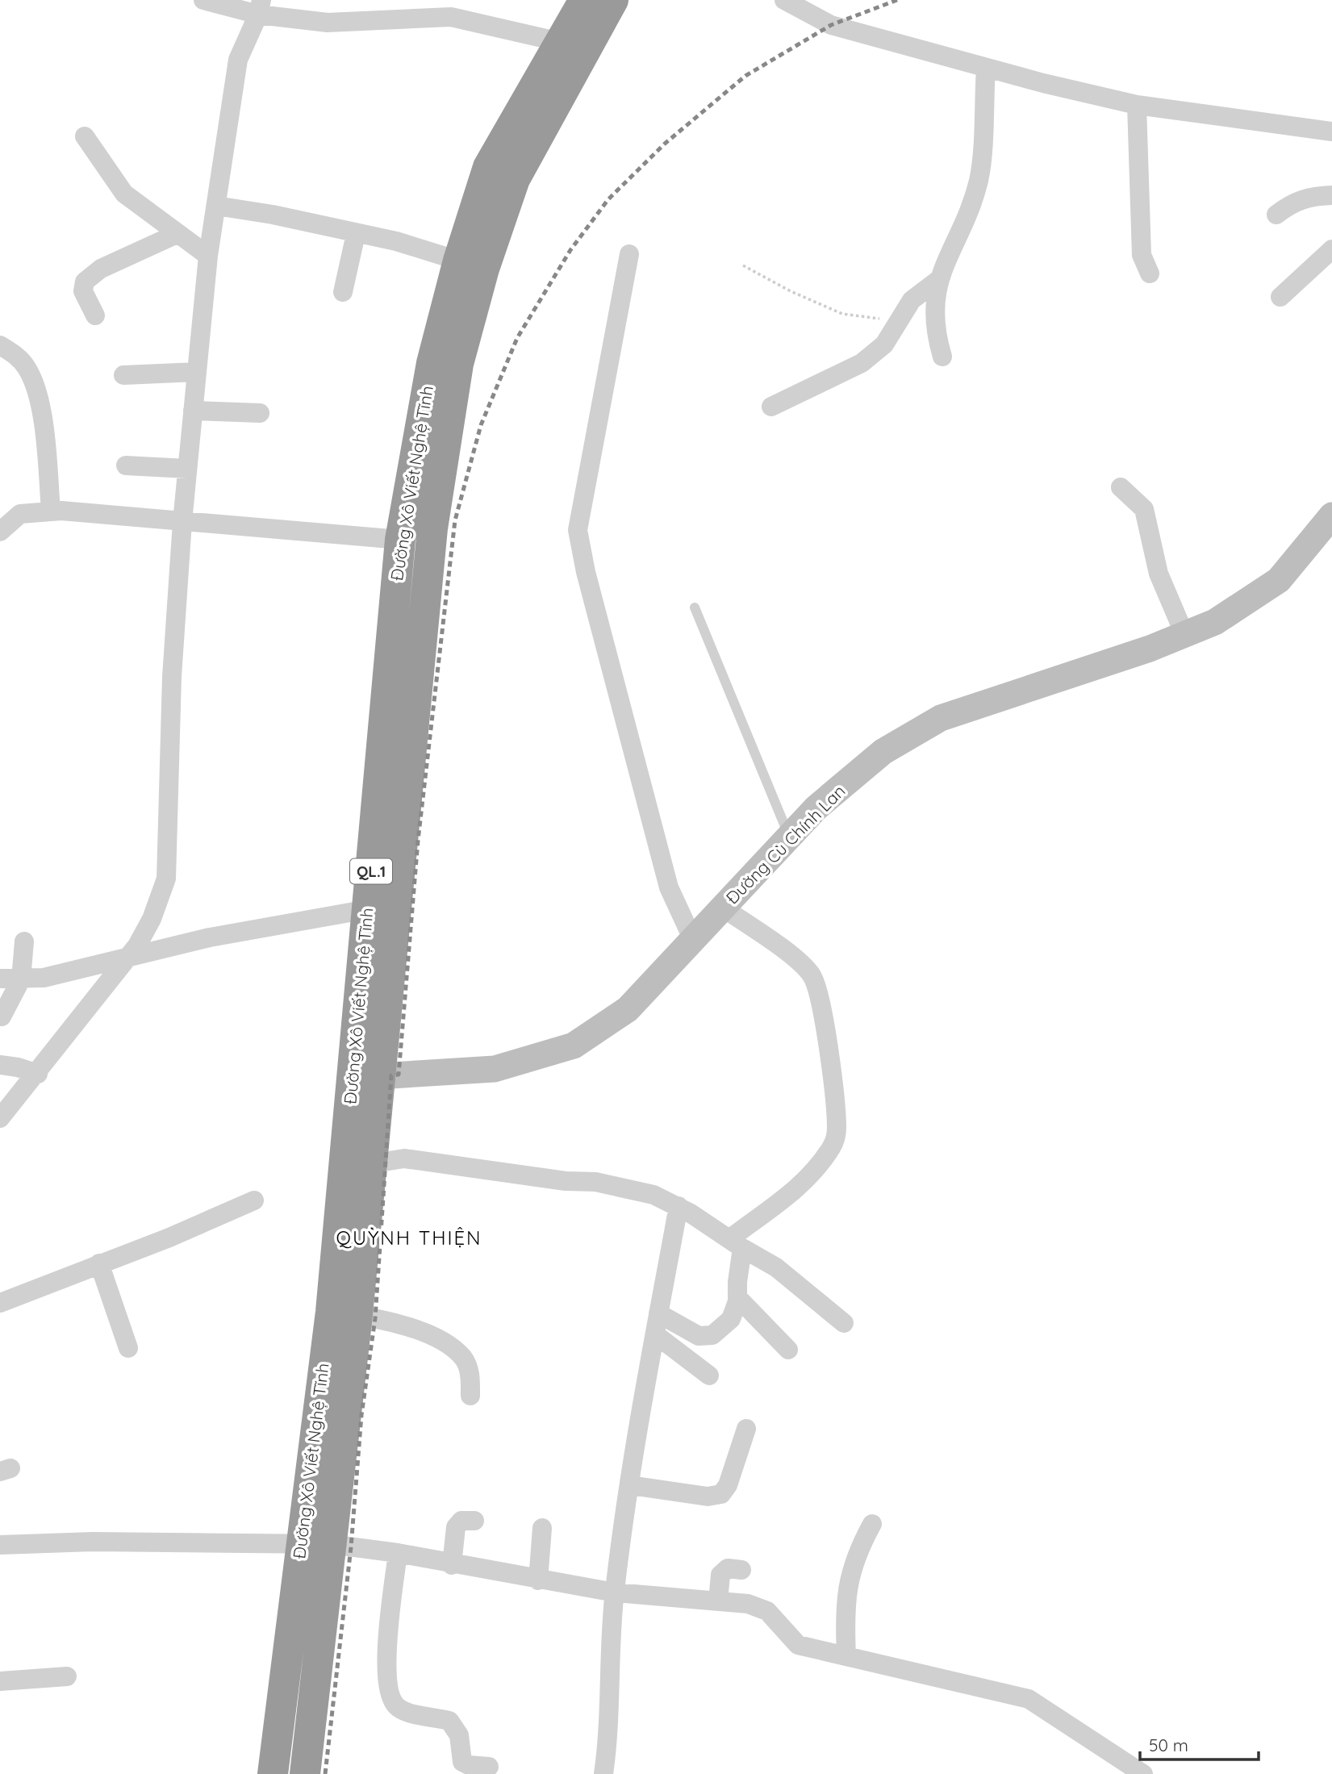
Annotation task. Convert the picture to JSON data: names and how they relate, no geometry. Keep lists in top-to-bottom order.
{
  "streets": {
    "highway": ["Đường Xô Viết Nghệ Tĩnh", "QL.1"],
    "street": ["Đường Cù Chính Lan"]
  },
  "crossings": [
    ["Đường Xô Viết Nghệ Tĩnh", "Đường Cù Chính Lan"]
  ],
  "districts": ["QUỲNH THIỆN"],
  "scale_bar": "50 m"
}
